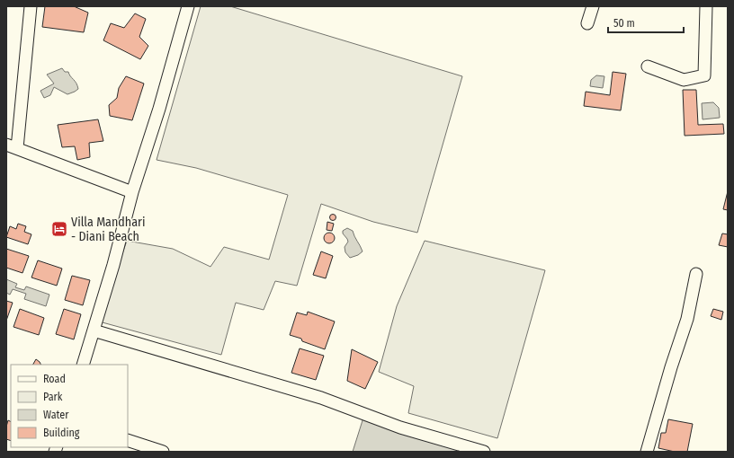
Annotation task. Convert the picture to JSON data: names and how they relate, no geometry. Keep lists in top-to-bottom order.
{
  "places": {
    "hotel": ["Villa Mandhari - Diani Beach"]
  },
  "legend": [
    "Road",
    "Park",
    "Water",
    "Building"
  ],
  "scale_bar": "50 m"
}
